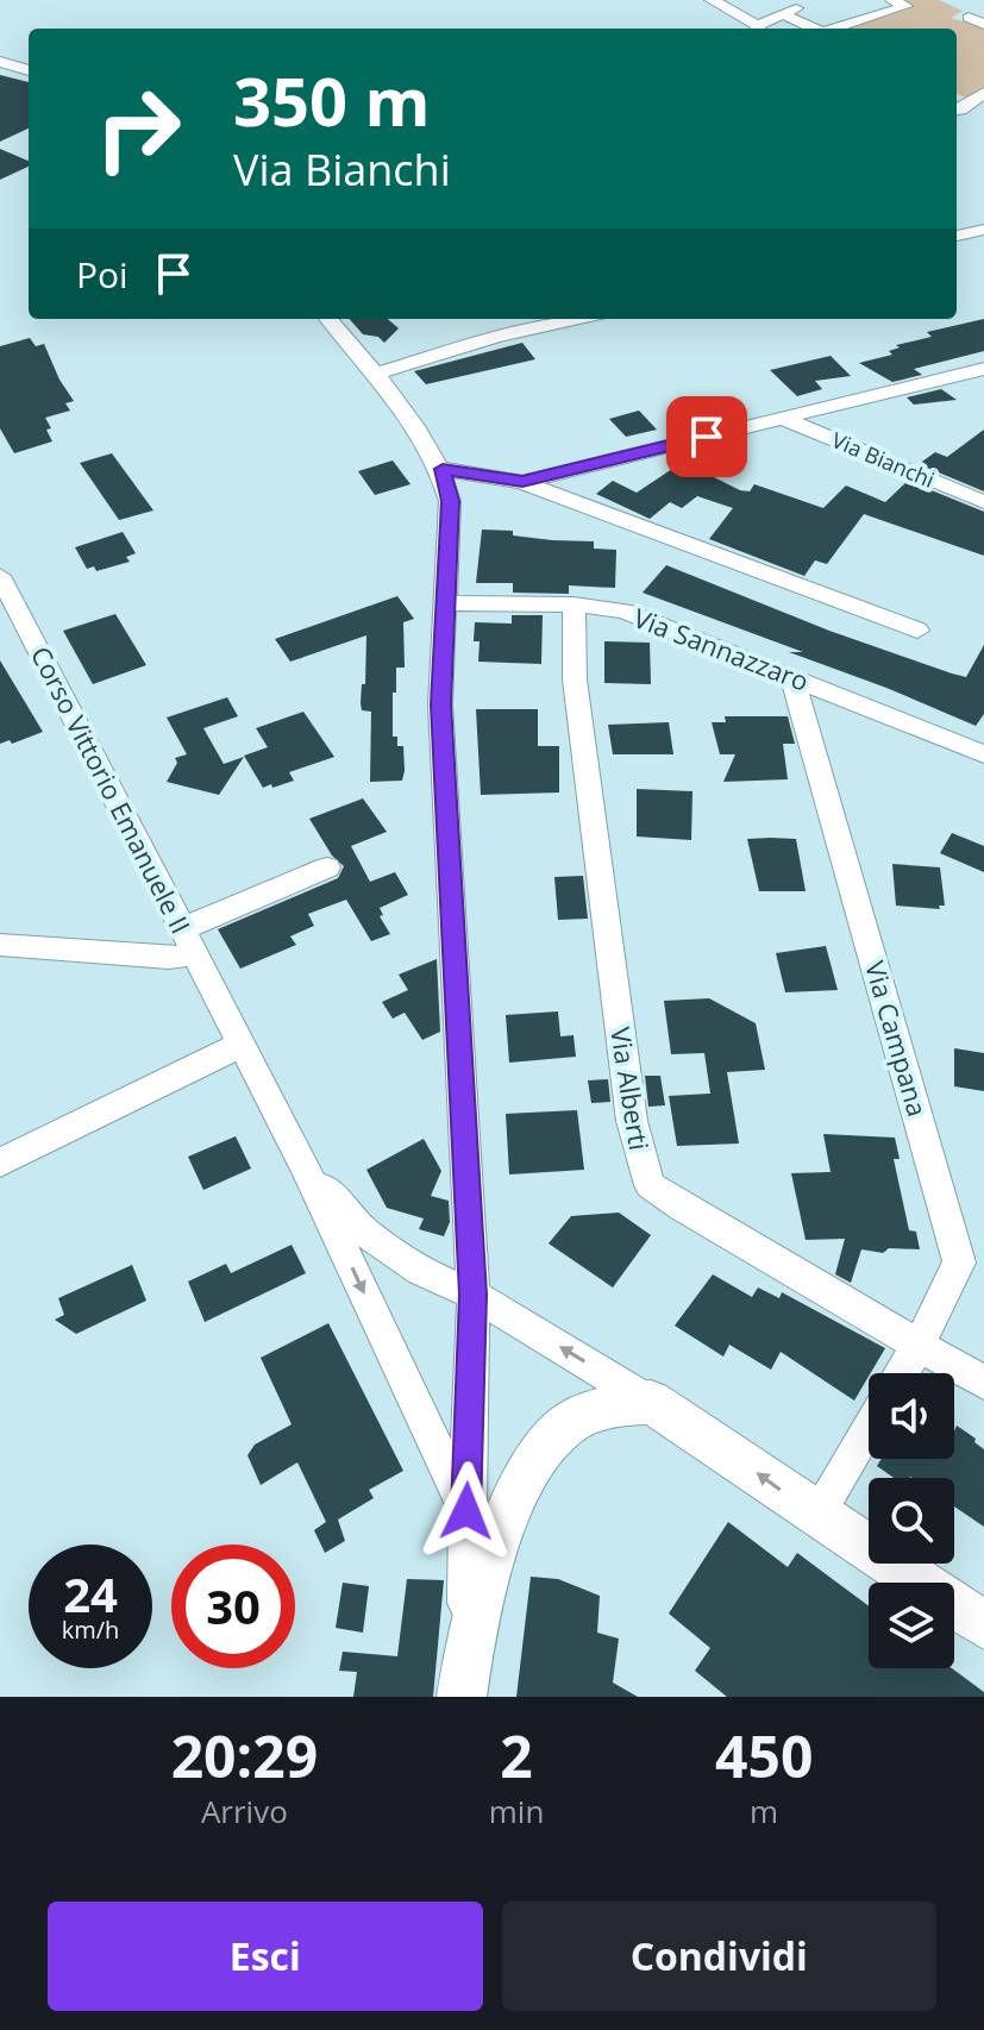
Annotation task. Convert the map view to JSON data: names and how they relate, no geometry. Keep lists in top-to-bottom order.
{
  "streets": {
    "street": [
      "Via Bianchi",
      "Via Sannazzaro",
      "Corso Vittorio Emanuele II",
      "Via Campana",
      "Via Alberti"
    ]
  },
  "crossings": [
    ["Via Sannazzaro", "Via Campana"],
    ["Via Sannazzaro", "Via Alberti"],
    ["Via Campana", "Via Alberti"]
  ],
  "page": {
    "turn": ["350 m", "Via Bianchi"],
    "then": "Poi",
    "speed": "24 km/h",
    "limit": "30",
    "eta": [
      "20:29",
      "Arrivo",
      "2",
      "min",
      "450",
      "m"
    ],
    "buttons": ["Esci", "Condividi"]
  }
}
